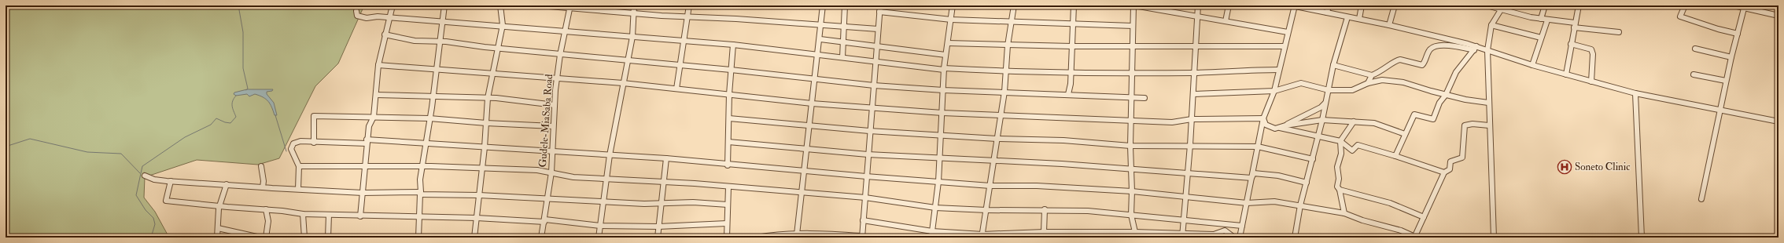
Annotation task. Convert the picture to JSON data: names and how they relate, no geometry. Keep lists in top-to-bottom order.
{
  "streets": {
    "street": ["Gudele-MiaSaba Road"]
  },
  "places": {
    "hospital": ["Soneto Clinic"]
  }
}
